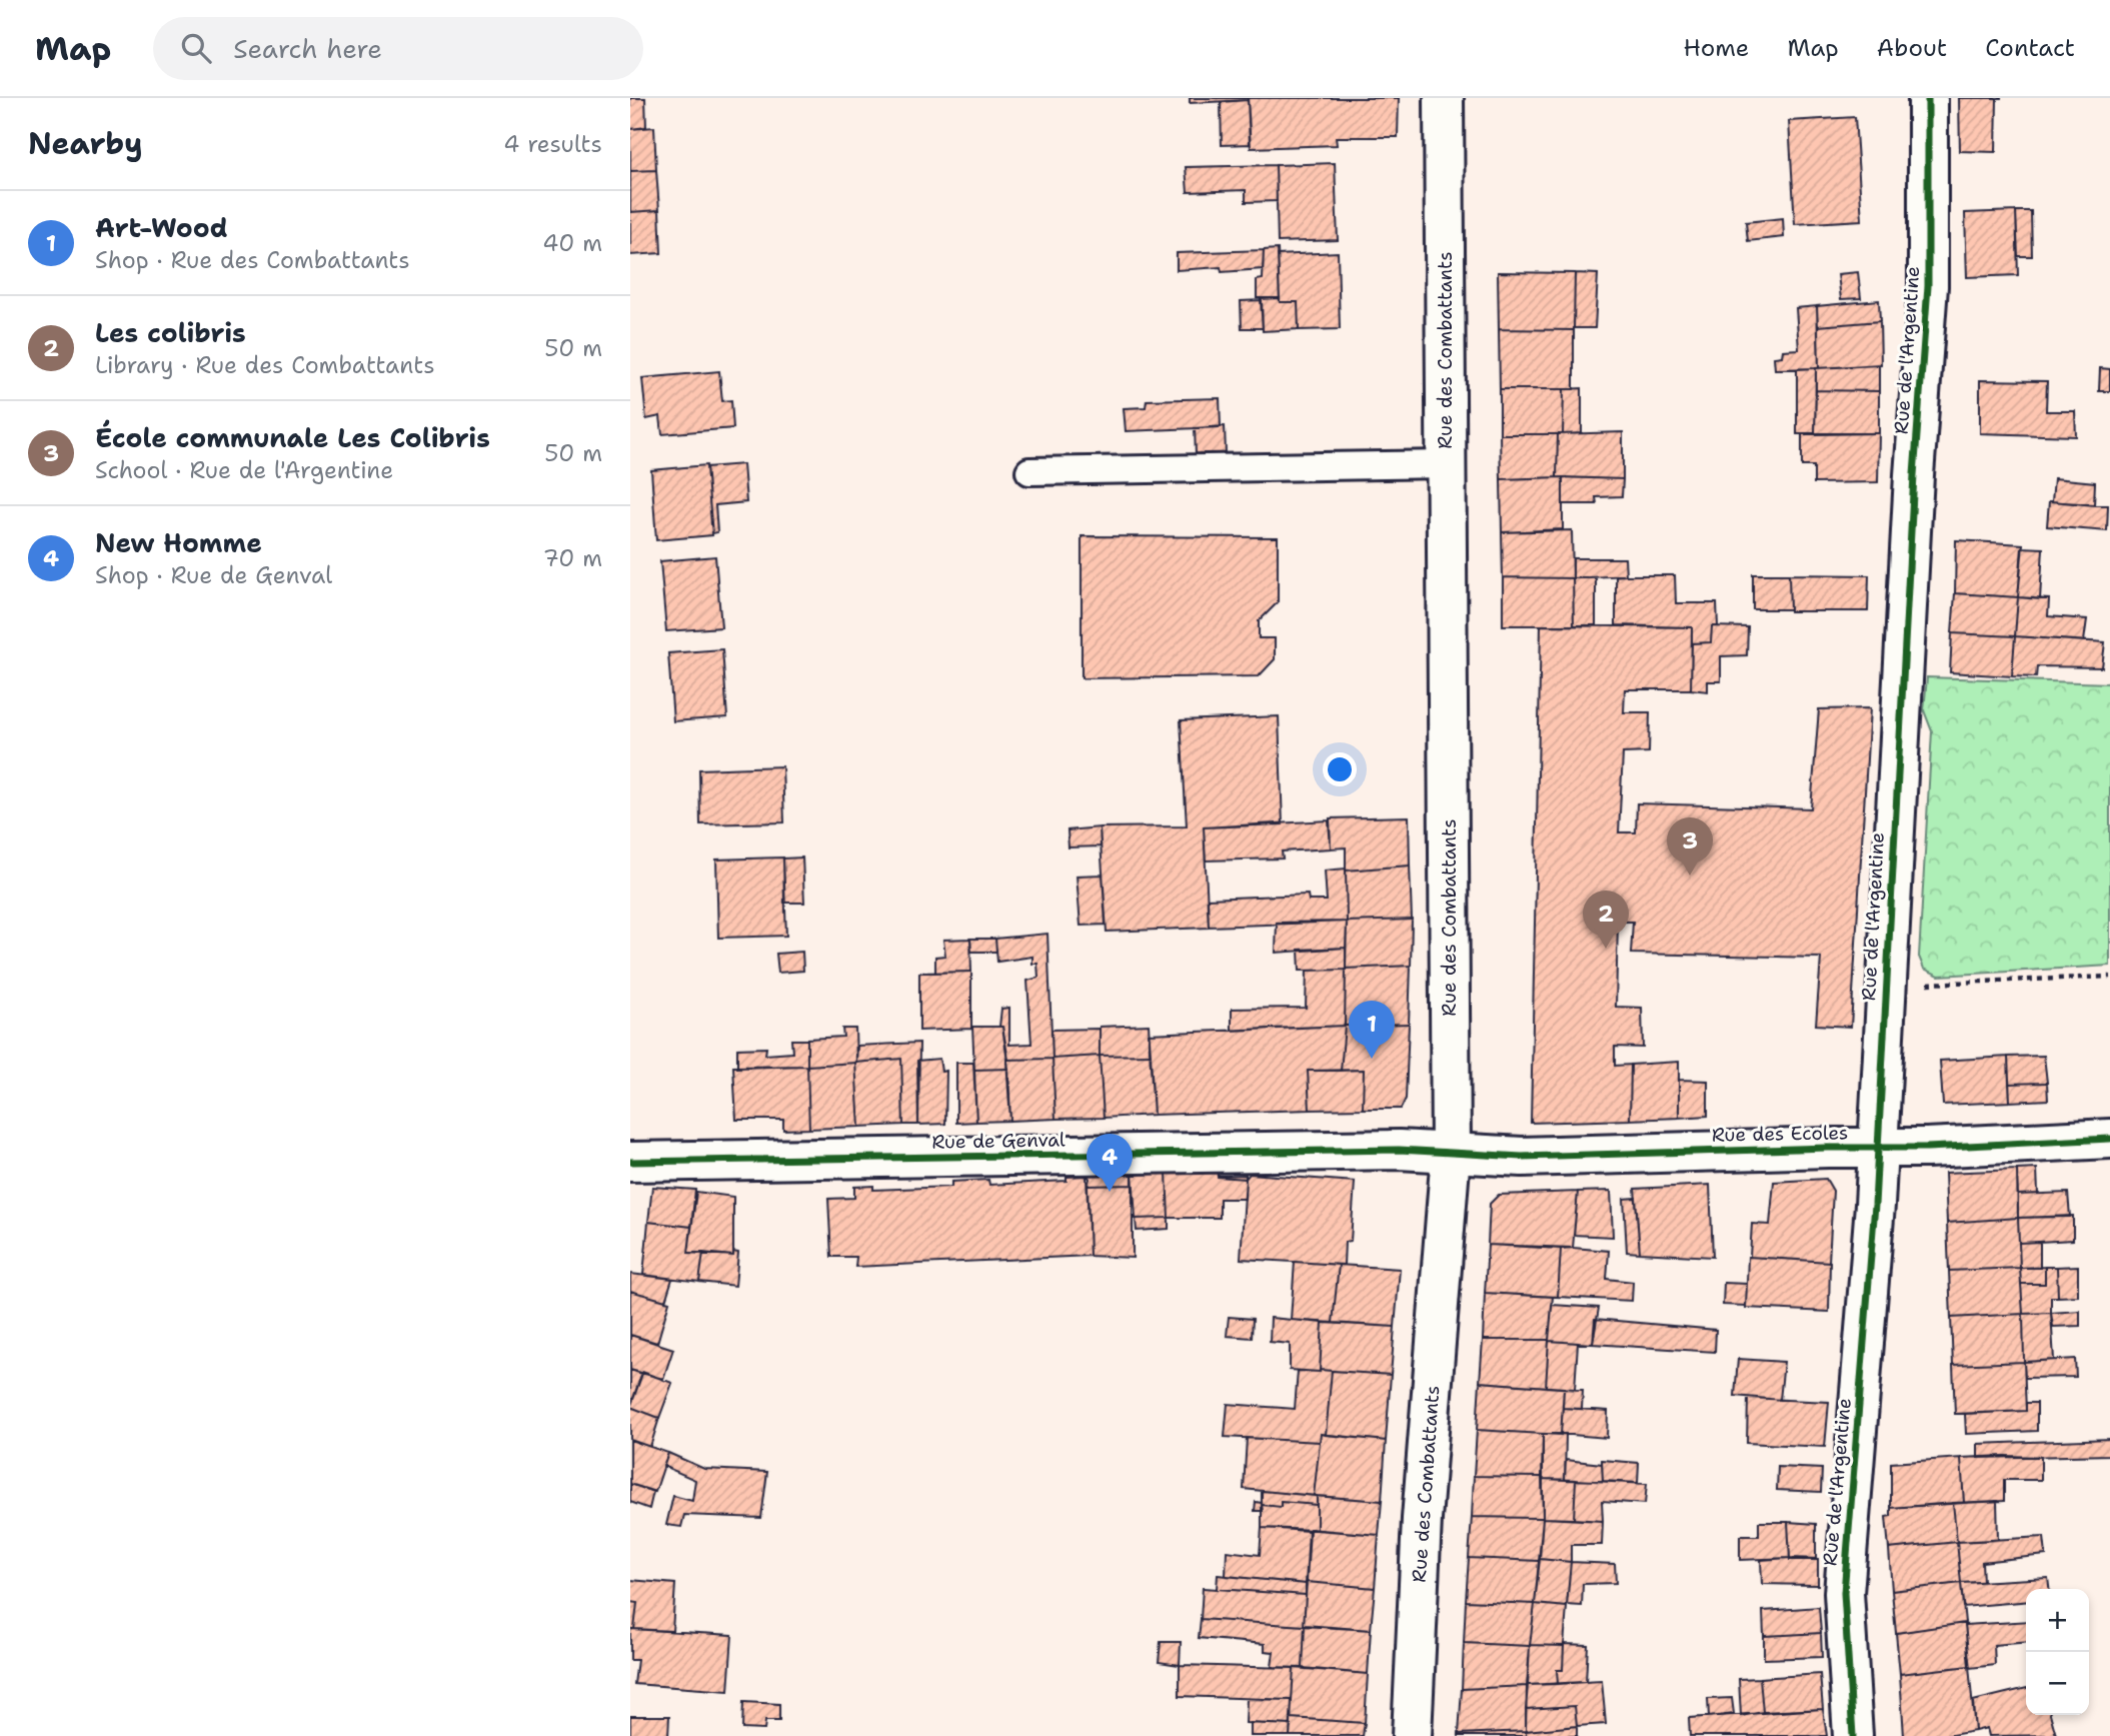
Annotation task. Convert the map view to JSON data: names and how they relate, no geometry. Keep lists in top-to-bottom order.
{
  "streets": {
    "street": [
      "Rue des Combattants",
      "Rue de l'Argentine",
      "Rue des Ecoles",
      "Rue de Genval"
    ]
  },
  "crossings": [
    ["Rue des Combattants", "Rue des Ecoles"],
    ["Rue des Combattants", "Rue de Genval"],
    ["Rue de l'Argentine", "Rue des Ecoles"],
    ["Rue des Ecoles", "Rue de Genval"]
  ],
  "page": {
    "header": "Map",
    "search": "Search here",
    "nav": [
      "Home",
      "Map",
      "About",
      "Contact"
    ],
    "heading": ["Nearby", "4 results"],
    "list": [
      {
        "mark": "1",
        "name": "Art-Wood",
        "note": "Shop · Rue des Combattants",
        "value": "40 m"
      },
      {
        "mark": "2",
        "name": "Les colibris",
        "note": "Library · Rue des Combattants",
        "value": "50 m"
      },
      {
        "mark": "3",
        "name": "École communale Les Colibris",
        "note": "School · Rue de l'Argentine",
        "value": "50 m"
      },
      {
        "mark": "4",
        "name": "New Homme",
        "note": "Shop · Rue de Genval",
        "value": "70 m"
      }
    ],
    "pins": [
      "3",
      "2",
      "1",
      "4"
    ],
    "map_buttons": ["+", "−"]
  }
}
